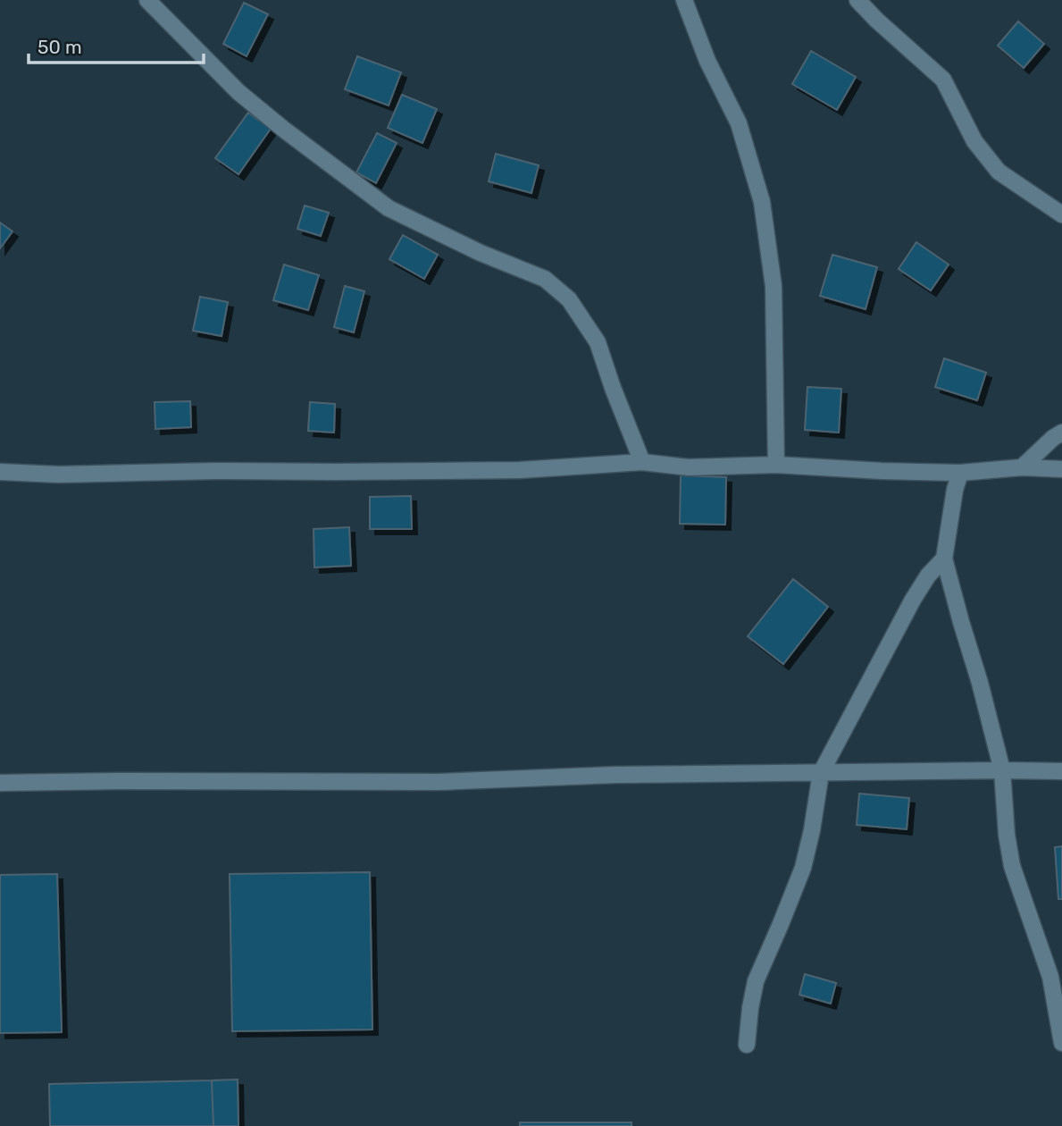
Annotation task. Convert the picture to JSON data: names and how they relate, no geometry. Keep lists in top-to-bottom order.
{
  "scale_bar": "50 m"
}
